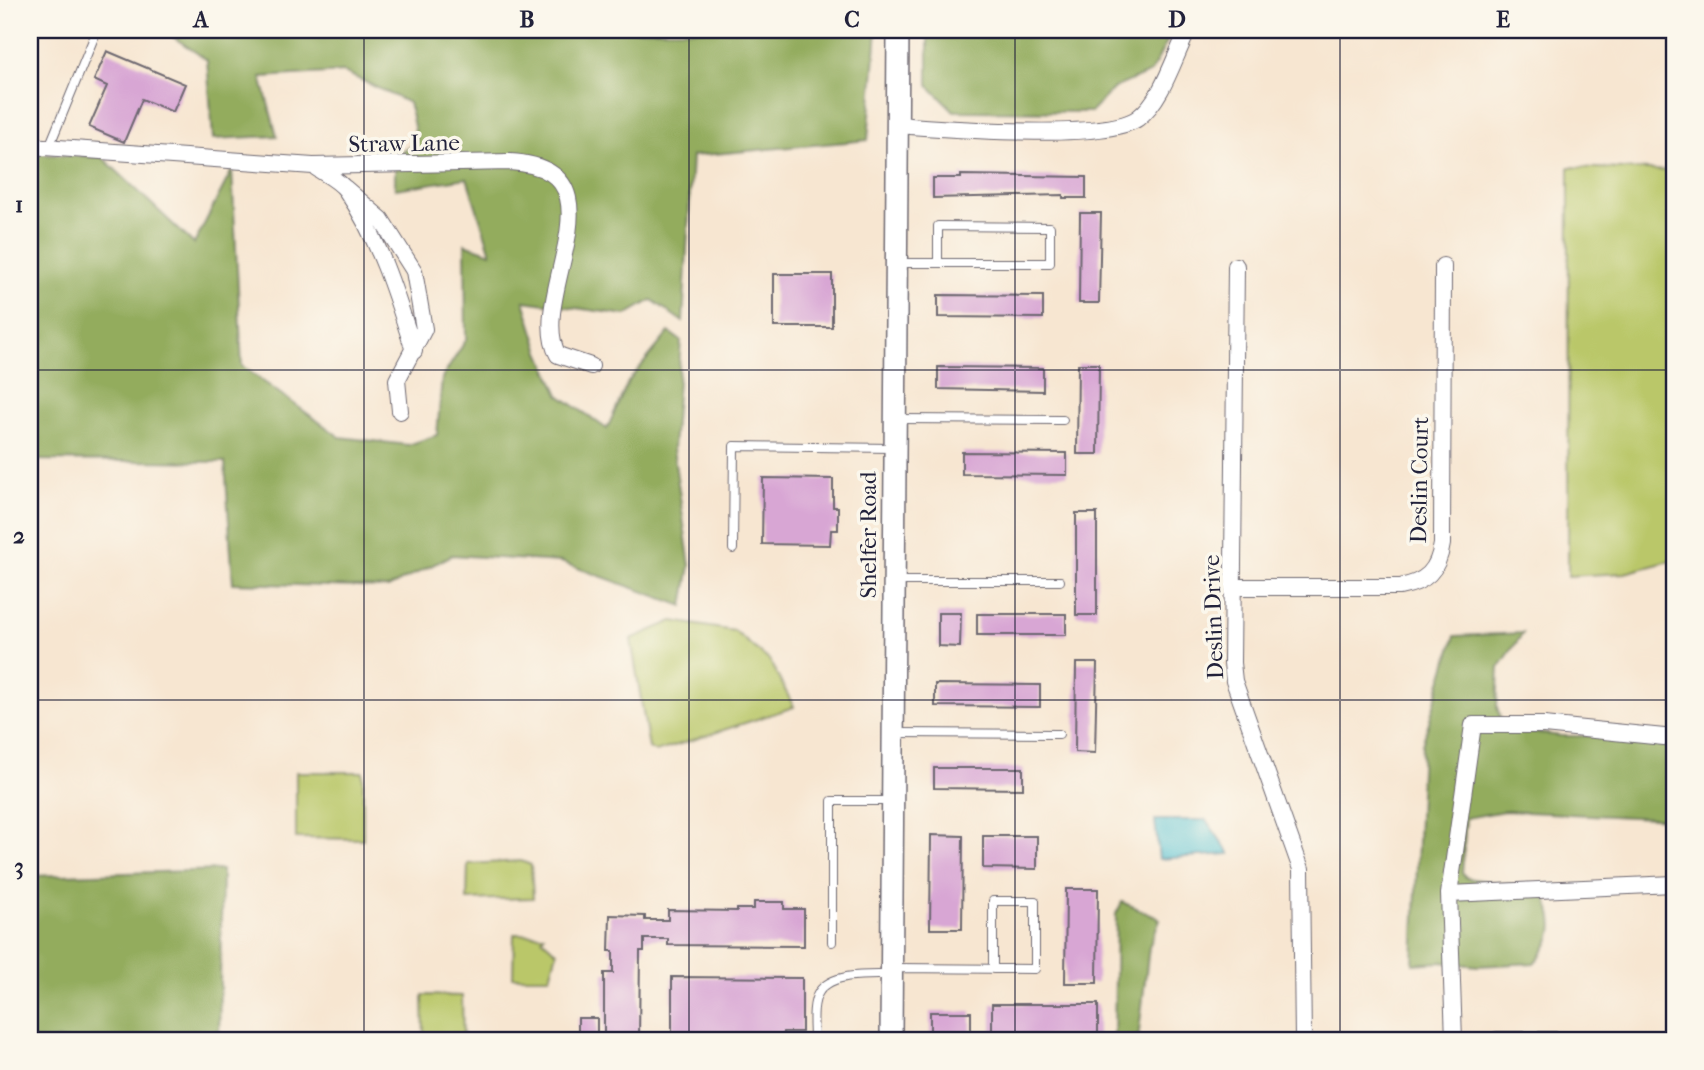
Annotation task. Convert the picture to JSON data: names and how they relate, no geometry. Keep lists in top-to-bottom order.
{
  "streets": {
    "street": [
      "Straw Lane",
      "Deslin Court",
      "Shelfer Road",
      "Deslin Drive"
    ]
  },
  "crossings": [
    ["Deslin Court", "Deslin Drive"]
  ],
  "grid": {
    "columns": [
      "A",
      "B",
      "C",
      "D",
      "E"
    ],
    "rows": ["1", "2", "3"]
  }
}
